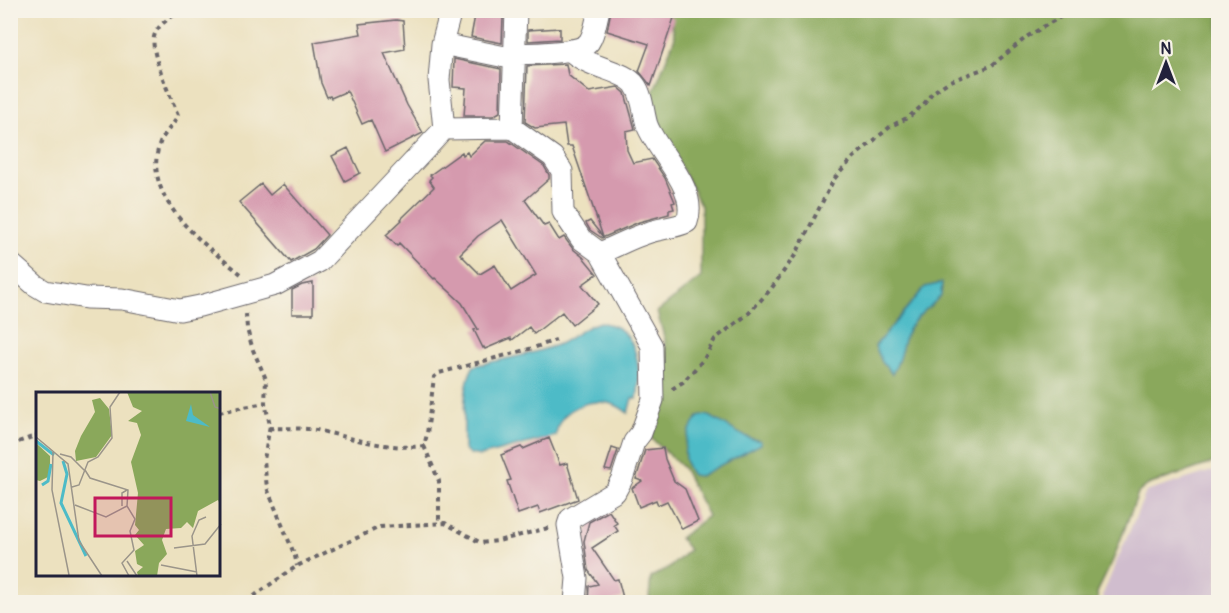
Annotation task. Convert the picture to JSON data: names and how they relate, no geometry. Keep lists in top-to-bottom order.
{
  "north": "top"
}
